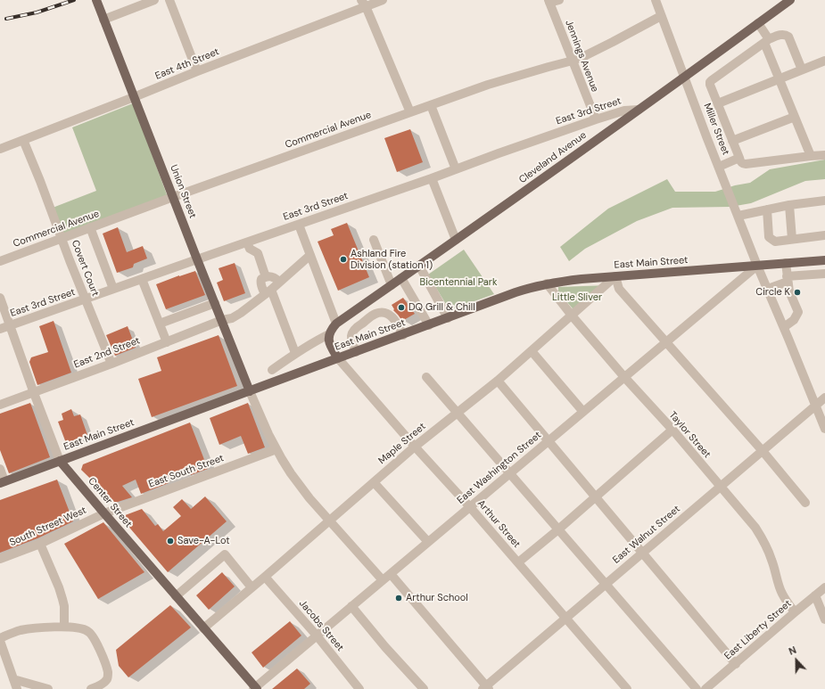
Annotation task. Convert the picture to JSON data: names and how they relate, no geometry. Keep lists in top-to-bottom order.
{
  "streets": {
    "main road": [
      "Cleveland Avenue",
      "Union Street",
      "East Main Street",
      "Center Street"
    ],
    "street": [
      "Jennings Avenue",
      "East 4th Street",
      "East 3rd Street",
      "Miller Street",
      "Commercial Avenue",
      "Covert Court",
      "East 2nd Street",
      "Taylor Street",
      "Maple Street",
      "East Washington Street",
      "East South Street",
      "Arthur Street",
      "South Street West",
      "East Walnut Street",
      "Jacobs Street",
      "East Liberty Street"
    ]
  },
  "crossings": [
    ["Jennings Avenue", "East 3rd Street"],
    ["Jennings Avenue", "Commercial Avenue"],
    ["East 4th Street", "Union Street"],
    ["East 4th Street", "Covert Court"],
    ["East 3rd Street", "Cleveland Avenue"],
    ["East 3rd Street", "Union Street"],
    ["East 3rd Street", "Covert Court"],
    ["East 3rd Street", "Center Street"],
    ["Miller Street", "Commercial Avenue"],
    ["Miller Street", "Cleveland Avenue"],
    ["Miller Street", "East Main Street"],
    ["Miller Street", "East Washington Street"],
    ["Miller Street", "East Walnut Street"],
    ["Commercial Avenue", "Union Street"],
    ["Commercial Avenue", "Covert Court"],
    ["Union Street", "East Main Street"],
    ["Union Street", "East 2nd Street"],
    ["East Main Street", "Taylor Street"],
    ["East Main Street", "Maple Street"],
    ["East Main Street", "East Washington Street"],
    ["East Main Street", "Center Street"],
    ["East Main Street", "Arthur Street"],
    ["Covert Court", "East 2nd Street"],
    ["East 2nd Street", "Center Street"],
    ["Taylor Street", "Maple Street"],
    ["Taylor Street", "East Washington Street"],
    ["Taylor Street", "East Walnut Street"],
    ["Taylor Street", "East Liberty Street"],
    ["Maple Street", "Center Street"],
    ["Maple Street", "Arthur Street"],
    ["Maple Street", "Jacobs Street"],
    ["East Washington Street", "Center Street"],
    ["East Washington Street", "Arthur Street"],
    ["East Washington Street", "Jacobs Street"],
    ["East South Street", "Center Street"],
    ["East South Street", "South Street West"],
    ["Center Street", "South Street West"],
    ["Arthur Street", "East Walnut Street"]
  ],
  "parks": ["Bicentennial Park", "Little Sliver"],
  "places": [
    "Ashland Fire Division (station 1)",
    "Circle K",
    "DQ Grill & Chill",
    "Save-A-Lot",
    "Arthur School"
  ],
  "north": "top"
}
